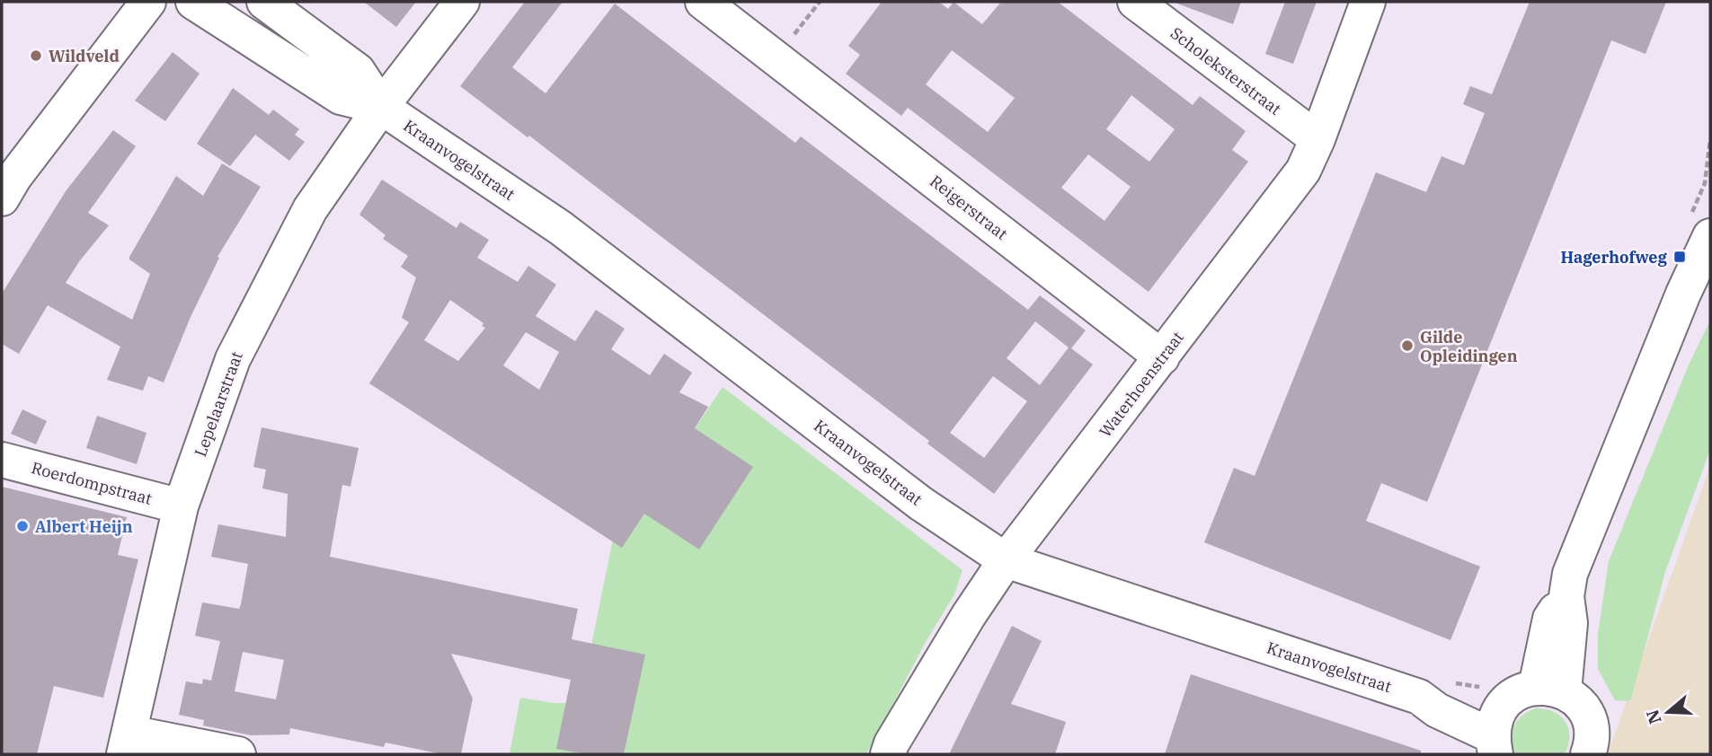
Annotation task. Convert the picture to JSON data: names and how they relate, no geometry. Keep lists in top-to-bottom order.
{
  "streets": {
    "street": [
      "Scholeksterstraat",
      "Kraanvogelstraat",
      "Reigerstraat",
      "Waterhoenstraat",
      "Lepelaarstraat",
      "Roerdompstraat"
    ]
  },
  "crossings": [
    ["Scholeksterstraat", "Waterhoenstraat"],
    ["Kraanvogelstraat", "Waterhoenstraat"],
    ["Kraanvogelstraat", "Lepelaarstraat"],
    ["Reigerstraat", "Waterhoenstraat"],
    ["Lepelaarstraat", "Roerdompstraat"]
  ],
  "places": {
    "other": ["Wildveld", "Gilde Opleidingen", "Albert Heijn"],
    "transit": ["Hagerhofweg"]
  },
  "north": "left"
}
